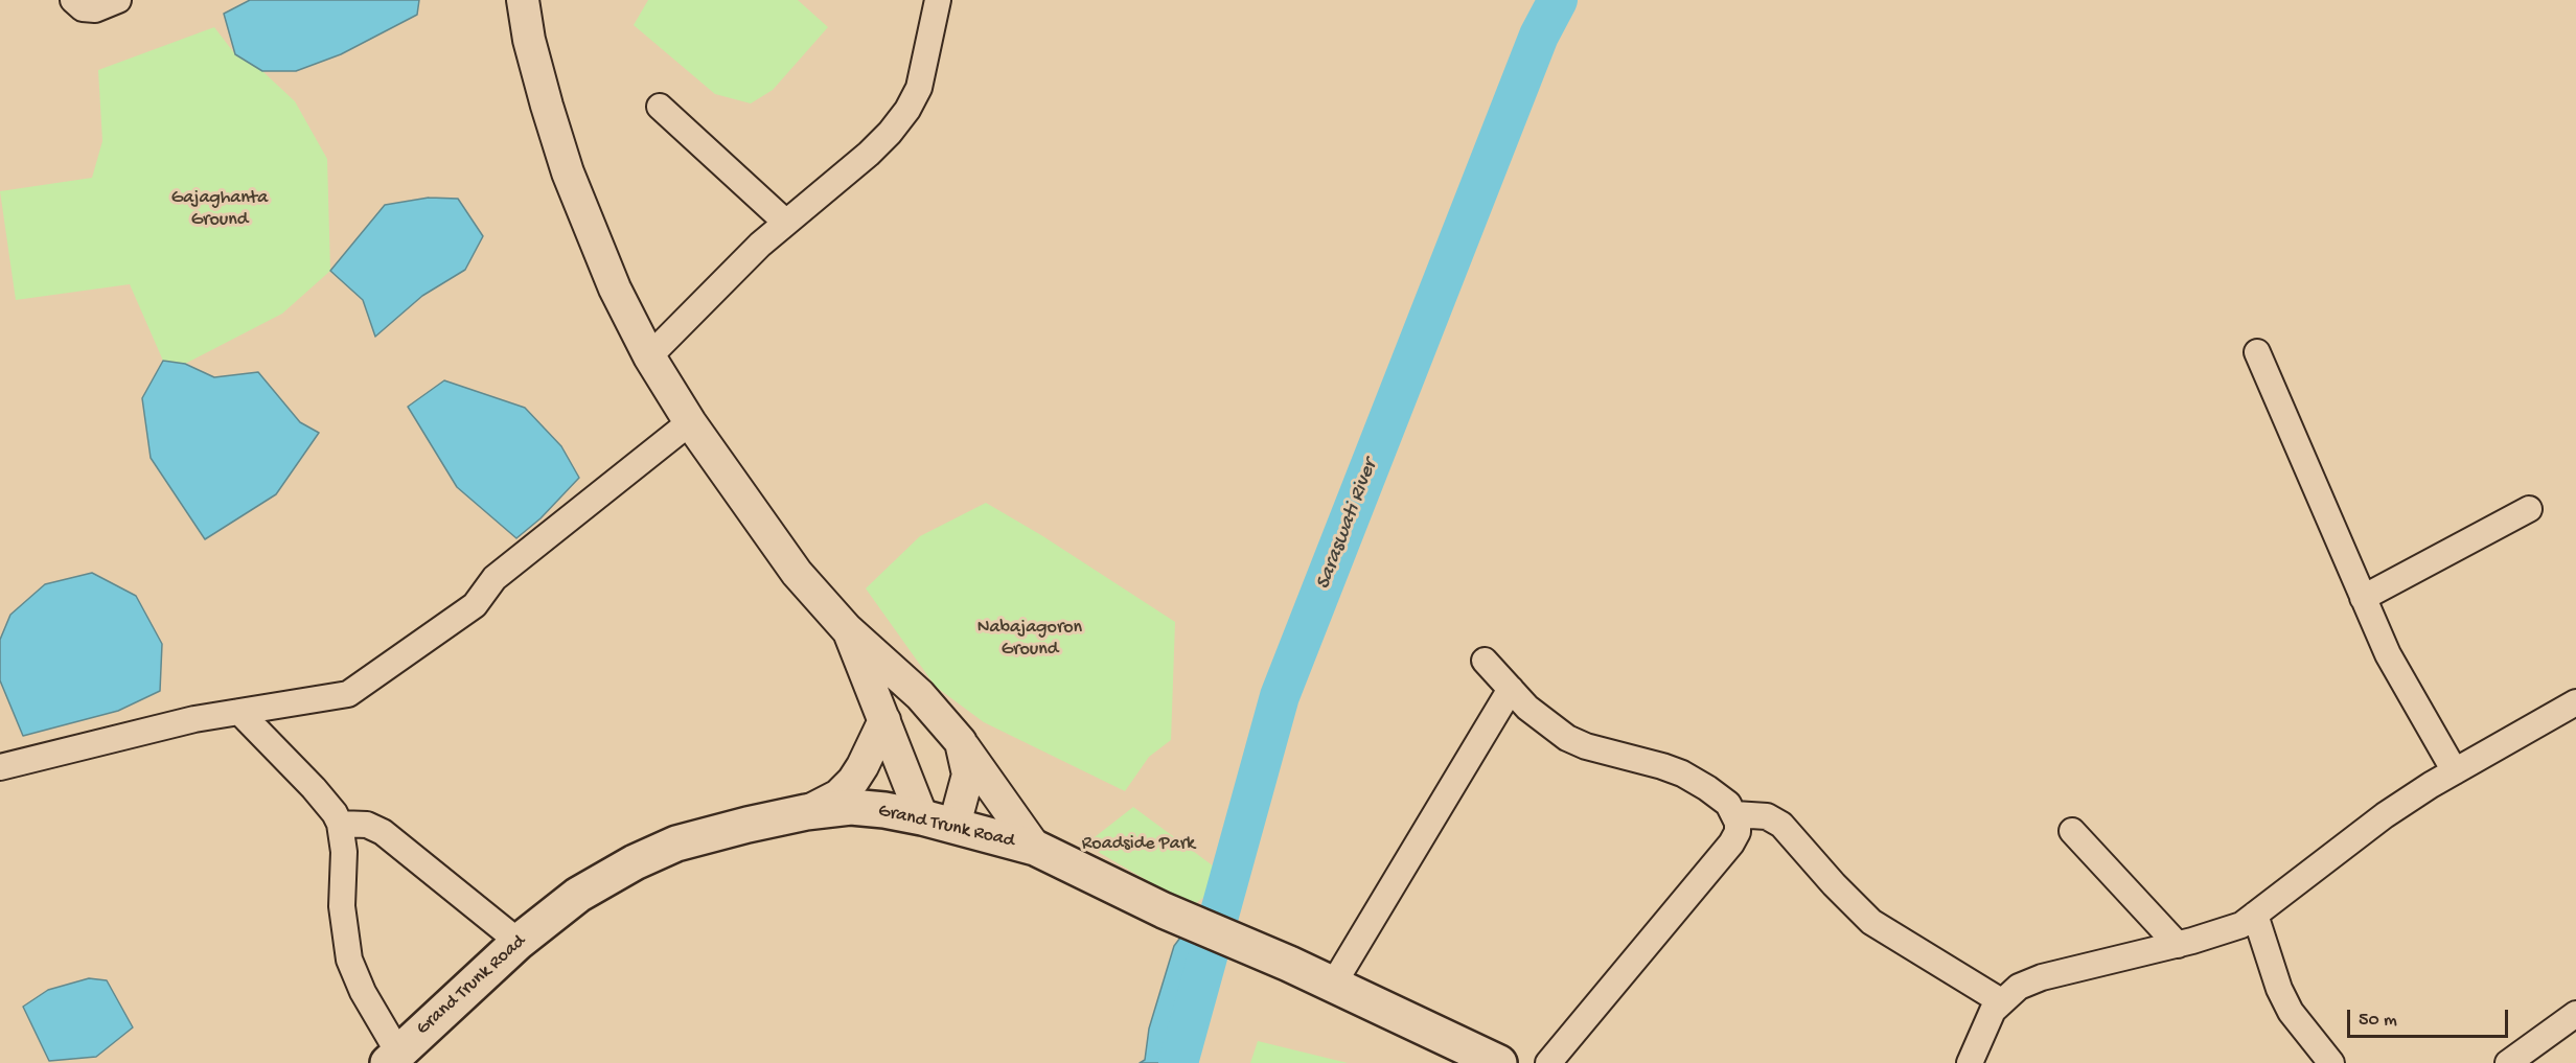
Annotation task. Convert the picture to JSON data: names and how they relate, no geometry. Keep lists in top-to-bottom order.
{
  "streets": {
    "highway": ["Grand Trunk Road"]
  },
  "water": ["Saraswati River"],
  "parks": ["Gajaghanta Ground", "Nabajagoron Ground", "Roadside Park"],
  "scale_bar": "50 m"
}
